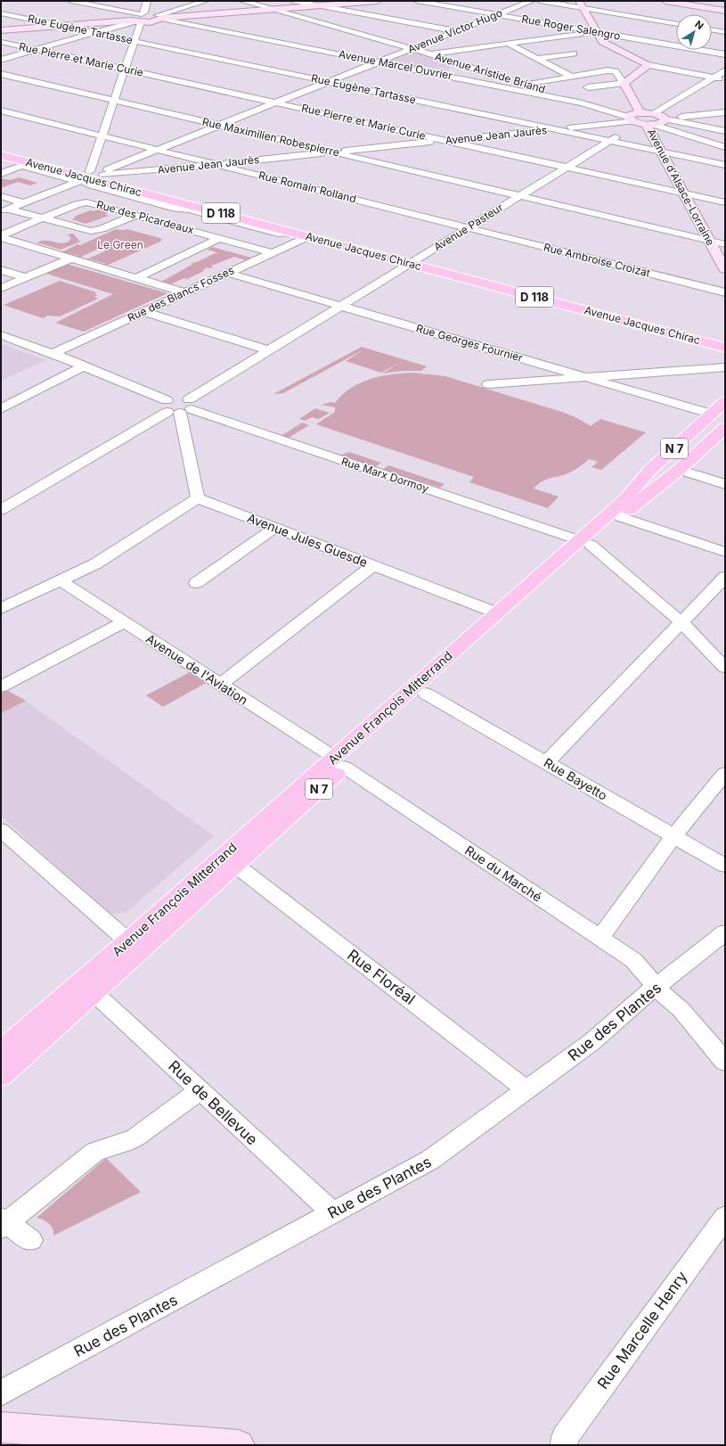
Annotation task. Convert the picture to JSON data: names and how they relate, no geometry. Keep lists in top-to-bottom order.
{
  "streets": {
    "main road": [
      "Avenue Jacques Chirac",
      "D 118",
      "N 7",
      "Avenue François Mitterrand"
    ],
    "street": [
      "Rue Roger Salengro",
      "Rue Eugène Tartasse",
      "Avenue Victor Hugo",
      "Rue Pierre et Marie Curie",
      "Avenue Marcel Ouvrier",
      "Avenue Aristide Briand",
      "Avenue Jean Jaurès",
      "Rue Maximilien Robespierre",
      "Rue Romain Rolland",
      "Avenue d'Alsace-Lorraine",
      "Rue des Picardeaux",
      "Avenue Pasteur",
      "Rue Ambroise Croizat",
      "Rue des Blancs Fosses",
      "Rue Georges Fournier",
      "Rue Marx Dormoy",
      "Avenue Jules Guesde",
      "Avenue de l'Aviation",
      "Rue Bayetto",
      "Rue du Marché",
      "Rue Floréal",
      "Rue des Plantes",
      "Rue de Bellevue",
      "Rue Marcelle Henry"
    ]
  },
  "crossings": [
    ["Rue Roger Salengro", "Avenue Victor Hugo"],
    ["Rue Eugène Tartasse", "Avenue Victor Hugo"],
    ["Rue Eugène Tartasse", "Avenue Jean Jaurès"],
    ["Rue Eugène Tartasse", "Avenue d'Alsace-Lorraine"],
    ["Rue Eugène Tartasse", "Avenue Pasteur"],
    ["Avenue Victor Hugo", "Rue Pierre et Marie Curie"],
    ["Avenue Victor Hugo", "Avenue Marcel Ouvrier"],
    ["Avenue Victor Hugo", "Avenue Aristide Briand"],
    ["Avenue Victor Hugo", "Avenue Jean Jaurès"],
    ["Avenue Victor Hugo", "Rue Maximilien Robespierre"],
    ["Avenue Victor Hugo", "Avenue Jacques Chirac"],
    ["Avenue Victor Hugo", "Rue Romain Rolland"],
    ["Avenue Victor Hugo", "D 118"],
    ["Rue Pierre et Marie Curie", "Avenue Jean Jaurès"],
    ["Rue Pierre et Marie Curie", "Avenue d'Alsace-Lorraine"],
    ["Rue Pierre et Marie Curie", "Avenue Pasteur"],
    ["Avenue Marcel Ouvrier", "Avenue Aristide Briand"],
    ["Avenue Aristide Briand", "Avenue Jean Jaurès"],
    ["Avenue Aristide Briand", "Avenue d'Alsace-Lorraine"],
    ["Avenue Aristide Briand", "Avenue Pasteur"],
    ["Avenue Jean Jaurès", "Rue Maximilien Robespierre"],
    ["Avenue Jean Jaurès", "Avenue Jacques Chirac"],
    ["Avenue Jean Jaurès", "Rue Romain Rolland"],
    ["Avenue Jean Jaurès", "Avenue d'Alsace-Lorraine"],
    ["Avenue Jean Jaurès", "D 118"],
    ["Avenue Jean Jaurès", "Avenue Pasteur"],
    ["Rue Maximilien Robespierre", "Avenue d'Alsace-Lorraine"],
    ["Rue Maximilien Robespierre", "Avenue Pasteur"],
    ["Avenue Jacques Chirac", "D 118"],
    ["Avenue Jacques Chirac", "Avenue Pasteur"],
    ["Avenue Jacques Chirac", "Rue des Blancs Fosses"],
    ["Rue Romain Rolland", "Avenue Pasteur"],
    ["Rue Romain Rolland", "Rue Ambroise Croizat"],
    ["Avenue d'Alsace-Lorraine", "Avenue Pasteur"],
    ["Rue des Picardeaux", "Rue des Blancs Fosses"],
    ["Avenue Pasteur", "Rue Ambroise Croizat"],
    ["Avenue Pasteur", "Rue Georges Fournier"],
    ["Avenue Pasteur", "Rue Marx Dormoy"],
    ["Rue des Blancs Fosses", "Rue Georges Fournier"],
    ["Rue des Blancs Fosses", "Rue Marx Dormoy"],
    ["Rue Georges Fournier", "Avenue François Mitterrand"],
    ["Rue Marx Dormoy", "Avenue François Mitterrand"],
    ["Avenue Jules Guesde", "Avenue François Mitterrand"],
    ["Avenue de l'Aviation", "Avenue François Mitterrand"],
    ["Avenue de l'Aviation", "Rue du Marché"],
    ["Avenue François Mitterrand", "Rue Bayetto"],
    ["Avenue François Mitterrand", "Rue du Marché"],
    ["Avenue François Mitterrand", "Rue Floréal"],
    ["Avenue François Mitterrand", "Rue de Bellevue"],
    ["Rue du Marché", "Rue des Plantes"],
    ["Rue Floréal", "Rue des Plantes"],
    ["Rue des Plantes", "Rue de Bellevue"]
  ],
  "parks": ["Le Green"],
  "north": "top right"
}
